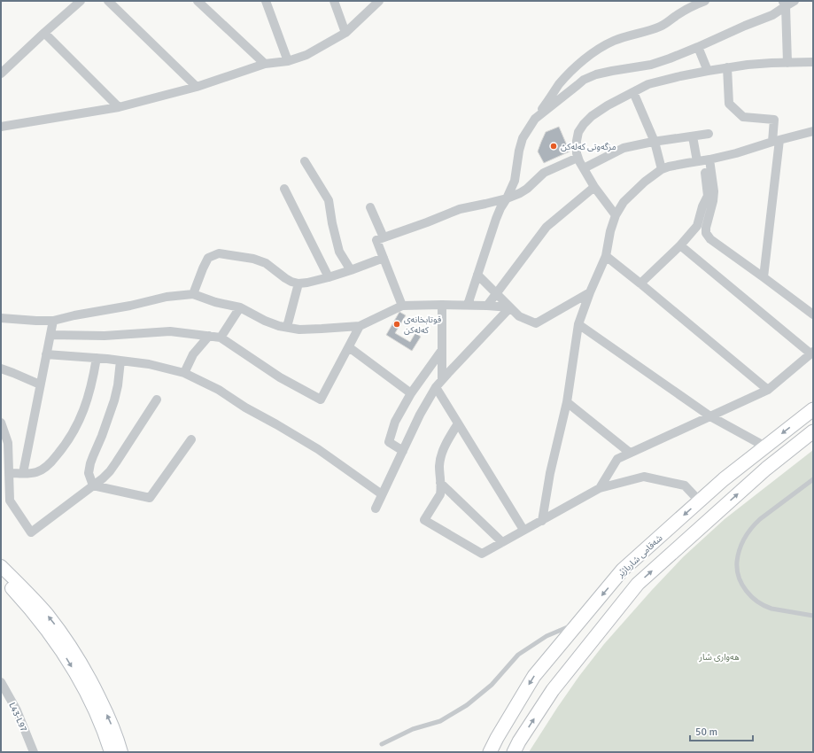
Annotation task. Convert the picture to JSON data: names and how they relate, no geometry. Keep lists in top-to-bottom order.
{
  "streets": {
    "main road": ["شەقامی شارباژێر"],
    "street": ["L43-L97"]
  },
  "parks": ["هەواری شار"],
  "places": ["مزگەوتی کەلەکن", "قوتابخانەی کەلەکن"],
  "scale_bar": "50 m"
}
